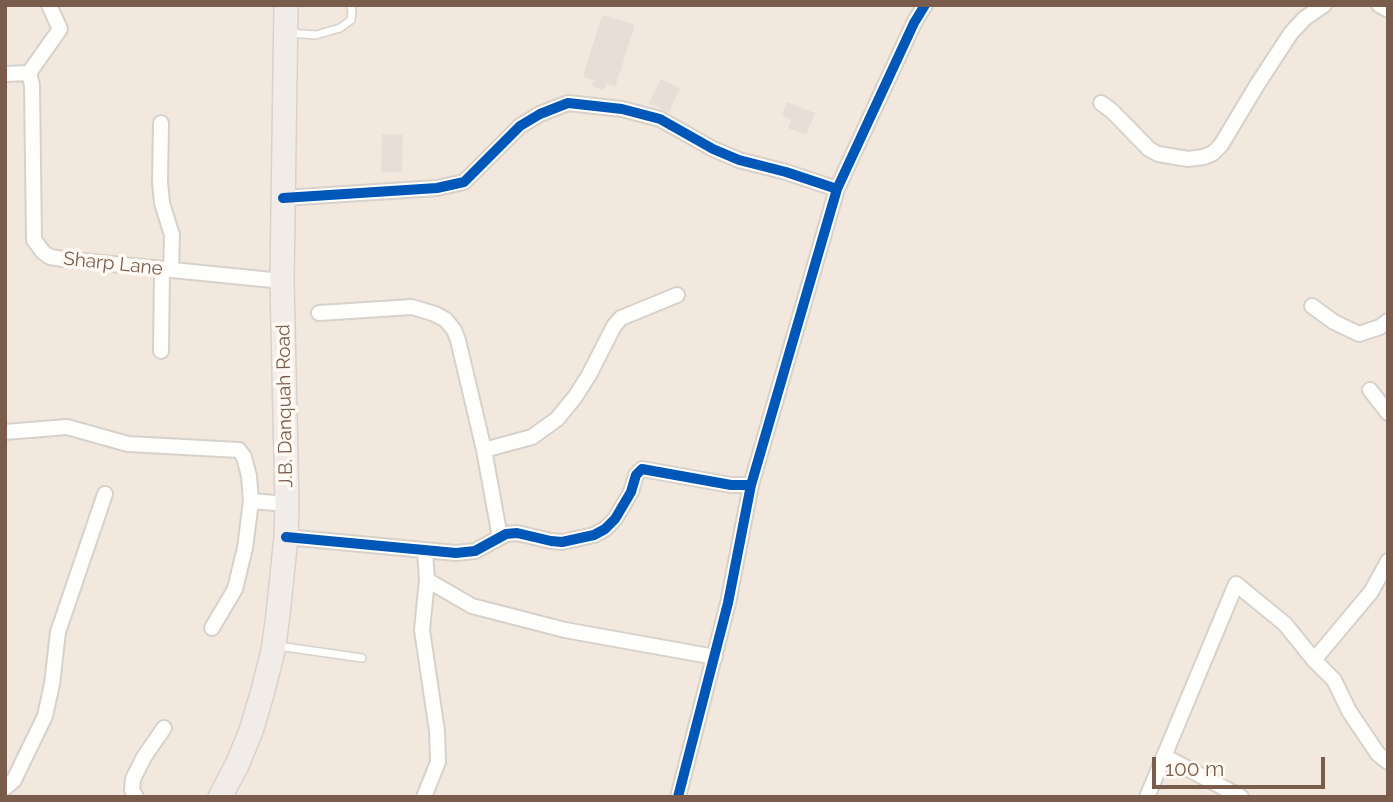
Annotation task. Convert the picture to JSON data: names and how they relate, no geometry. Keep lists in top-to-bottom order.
{
  "streets": {
    "highway": ["J.B. Danquah Road"],
    "street": ["Sharp Lane"]
  },
  "crossings": [
    ["Sharp Lane", "J.B. Danquah Road"]
  ],
  "scale_bar": "100 m"
}
